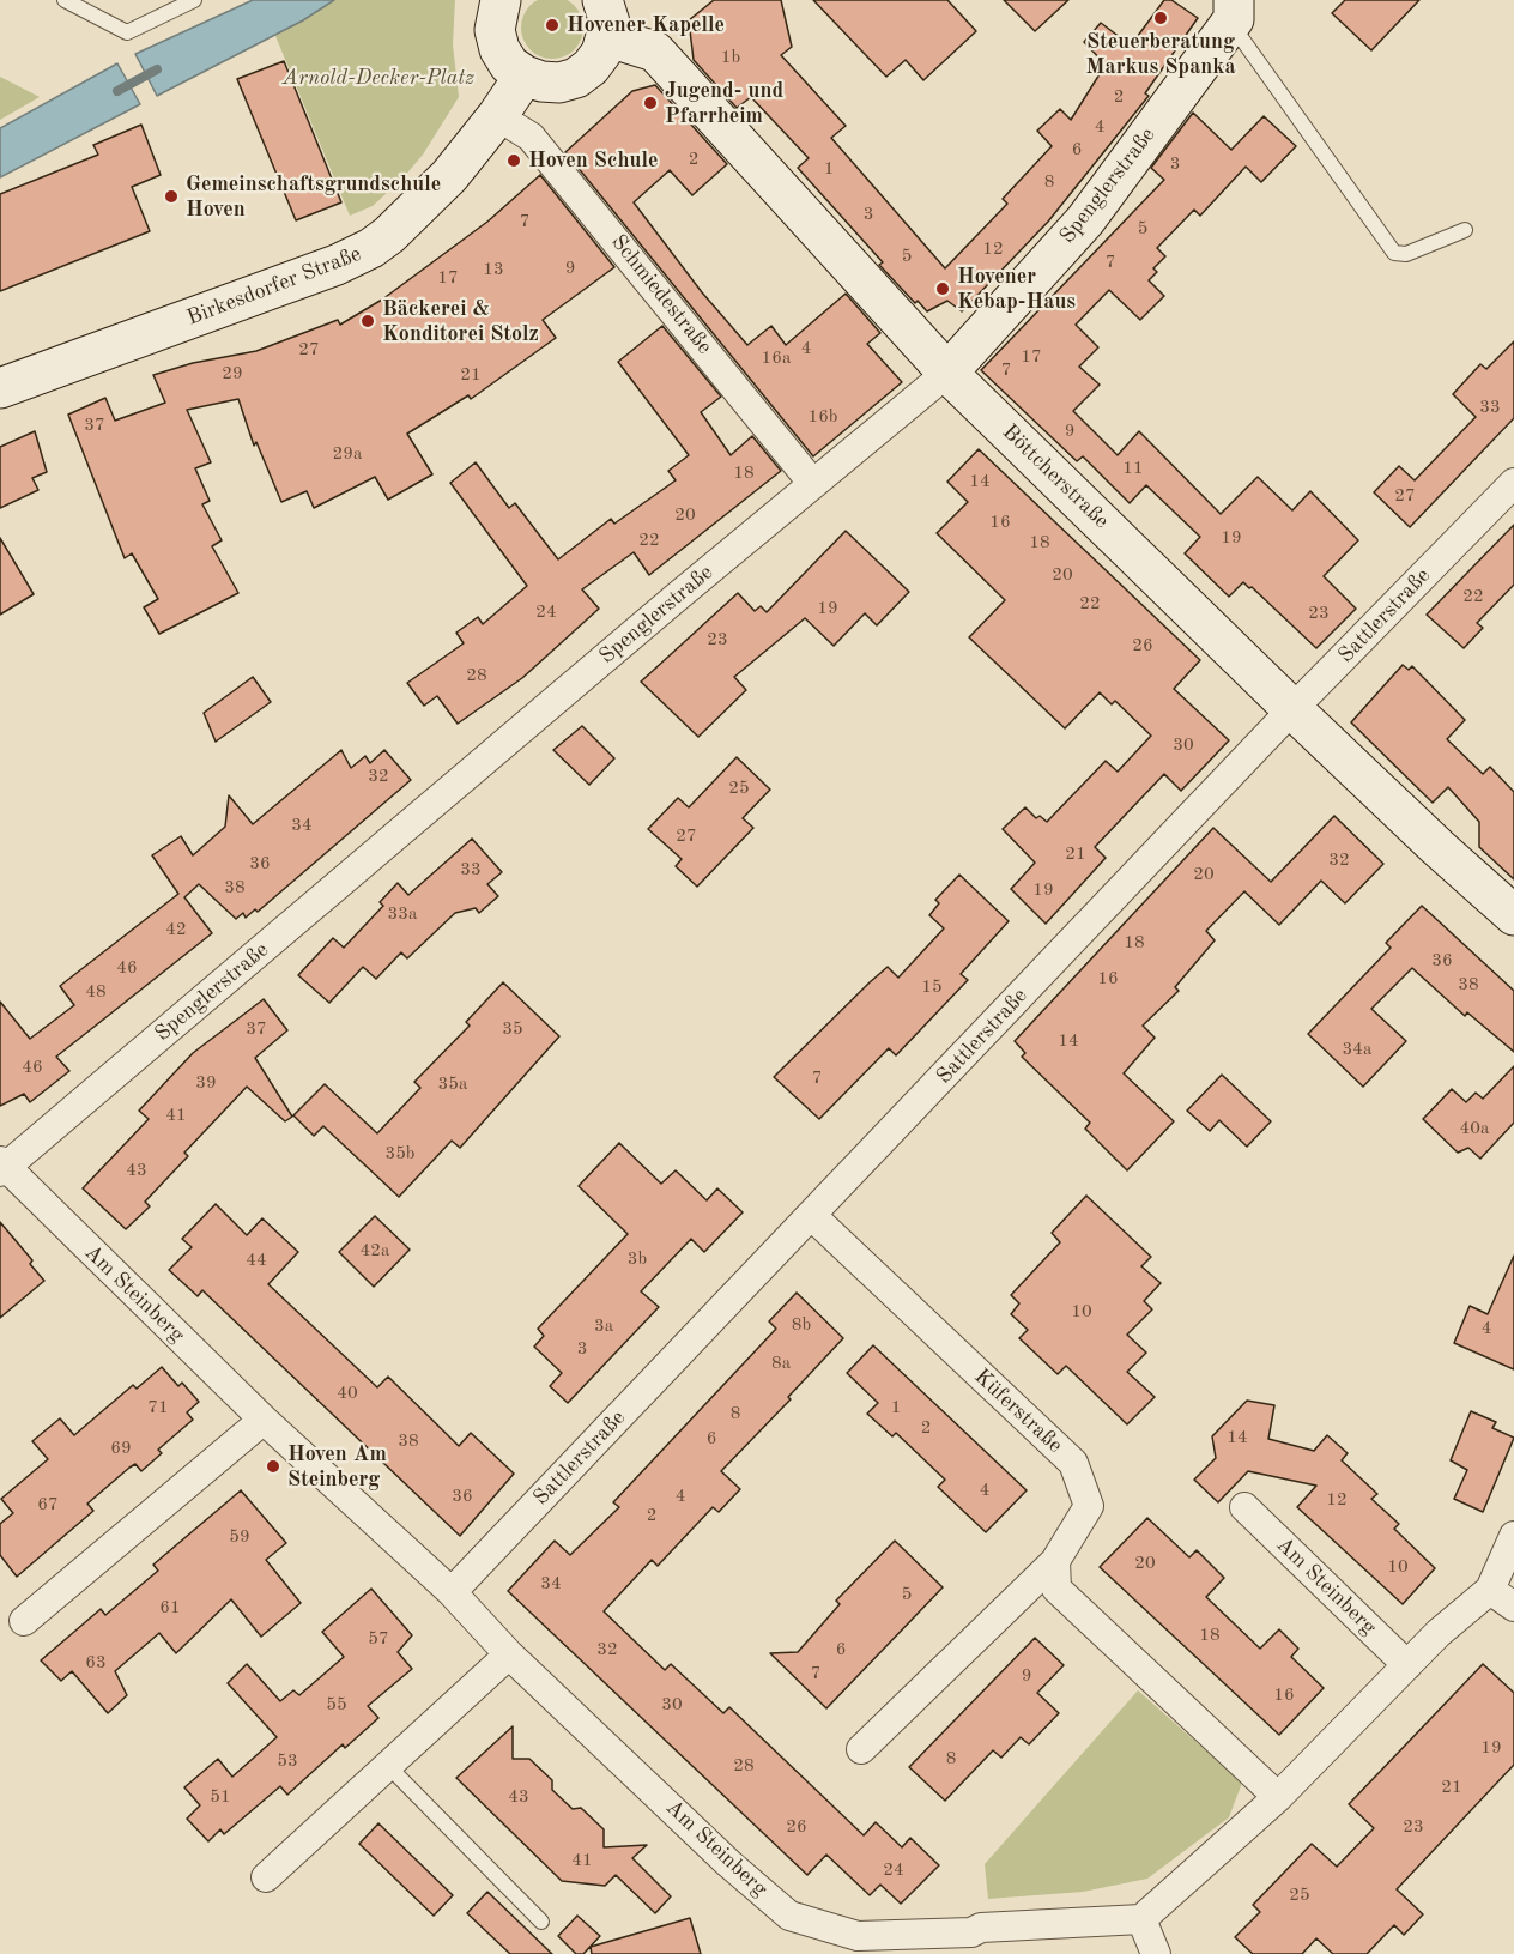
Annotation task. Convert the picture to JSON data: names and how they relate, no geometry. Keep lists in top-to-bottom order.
{
  "streets": {
    "main road": ["Spenglerstraße", "Birkesdorfer Straße", "Böttcherstraße"],
    "street": [
      "Schmiedestraße",
      "Sattlerstraße",
      "Am Steinberg",
      "Küferstraße"
    ]
  },
  "crossings": [
    ["Spenglerstraße", "Schmiedestraße"],
    ["Spenglerstraße", "Böttcherstraße"],
    ["Spenglerstraße", "Am Steinberg"],
    ["Birkesdorfer Straße", "Schmiedestraße"],
    ["Böttcherstraße", "Sattlerstraße"],
    ["Sattlerstraße", "Am Steinberg"],
    ["Sattlerstraße", "Küferstraße"]
  ],
  "parks": ["Arnold-Decker-Platz"],
  "places": [
    "Steuerberatung Markus Spanka",
    "Hovener Kapelle",
    "Jugend- und Pfarrheim",
    "Hoven Schule",
    "Gemeinschaftsgrundschule Hoven",
    "Hovener Kebap-Haus",
    "Bäckerei & Konditorei Stolz",
    "Hoven Am Steinberg"
  ],
  "house_numbers": [
    "1b",
    "2",
    "4",
    "6",
    "2",
    "3",
    "1",
    "8",
    "3",
    "7",
    "5",
    "12",
    "5",
    "7",
    "9",
    "13",
    "17",
    "4",
    "27",
    "17",
    "16a",
    "7",
    "29",
    "21",
    "33",
    "16b",
    "37",
    "9",
    "29a",
    "11",
    "18",
    "14",
    "27",
    "20",
    "16",
    "19",
    "22",
    "18",
    "20",
    "22",
    "22",
    "19",
    "24",
    "23",
    "23",
    "26",
    "28",
    "30",
    "32",
    "25",
    "34",
    "27",
    "21",
    "32",
    "36",
    "33",
    "20",
    "38",
    "19",
    "33a",
    "42",
    "18",
    "36",
    "46",
    "16",
    "38",
    "15",
    "48",
    "37",
    "35",
    "14",
    "34a",
    "46",
    "7",
    "39",
    "35a",
    "41",
    "40a",
    "35b",
    "43",
    "42a",
    "3b",
    "44",
    "10",
    "8b",
    "3a",
    "4",
    "3",
    "8a",
    "40",
    "71",
    "1",
    "8",
    "2",
    "14",
    "6",
    "38",
    "69",
    "4",
    "36",
    "4",
    "12",
    "67",
    "2",
    "59",
    "20",
    "10",
    "34",
    "5",
    "61",
    "18",
    "57",
    "32",
    "6",
    "63",
    "7",
    "9",
    "16",
    "55",
    "30",
    "19",
    "8",
    "53",
    "28",
    "21",
    "51",
    "43",
    "26",
    "23",
    "41",
    "24",
    "25"
  ]
}
